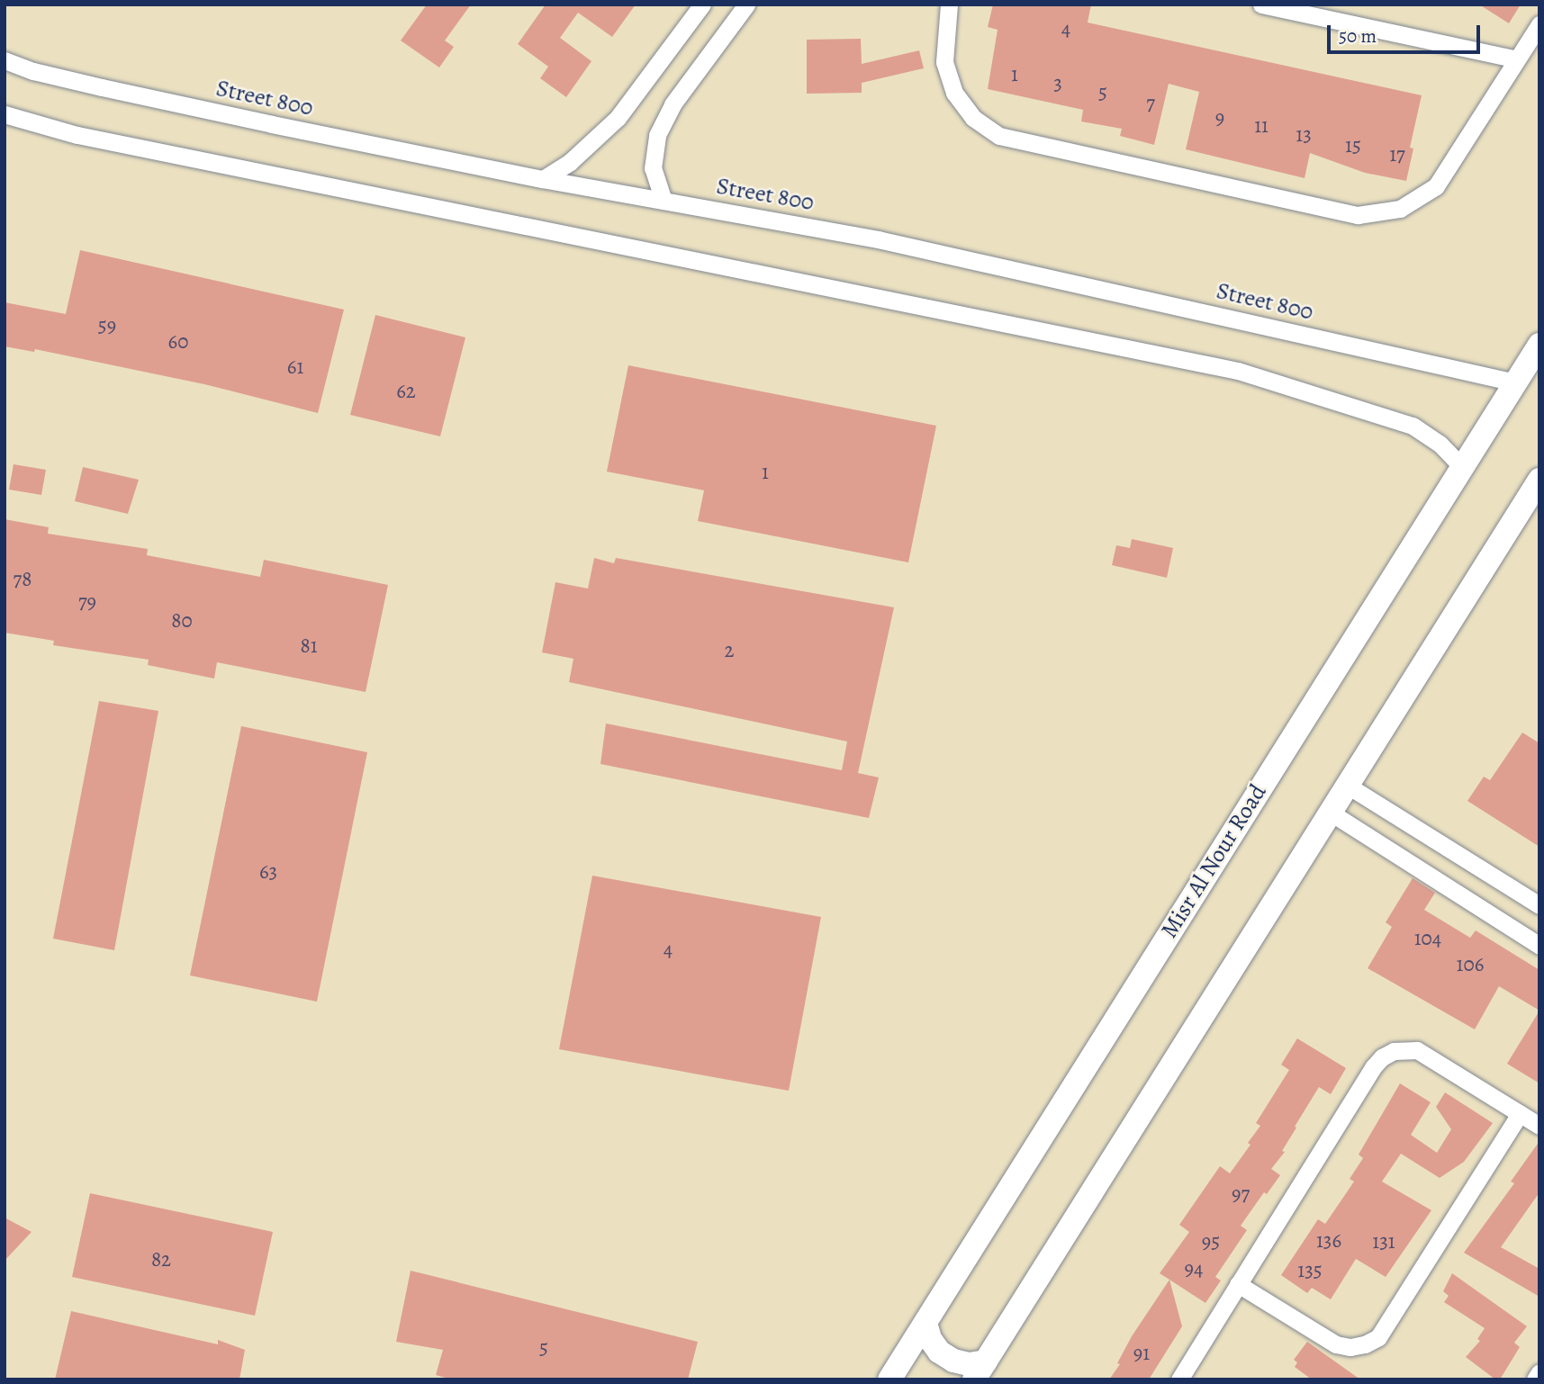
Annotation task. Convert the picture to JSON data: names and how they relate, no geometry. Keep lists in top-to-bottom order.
{
  "streets": {
    "street": ["Street 800", "Misr Al Nour Road"]
  },
  "crossings": [
    ["Street 800", "Misr Al Nour Road"]
  ],
  "house_numbers": [
    "4",
    "1",
    "3",
    "5",
    "7",
    "9",
    "11",
    "13",
    "15",
    "17",
    "59",
    "60",
    "61",
    "62",
    "1",
    "78",
    "79",
    "80",
    "81",
    "2",
    "63",
    "104",
    "4",
    "106",
    "97",
    "136",
    "95",
    "131",
    "82",
    "94",
    "135",
    "5",
    "91"
  ],
  "scale_bar": "50 m"
}
